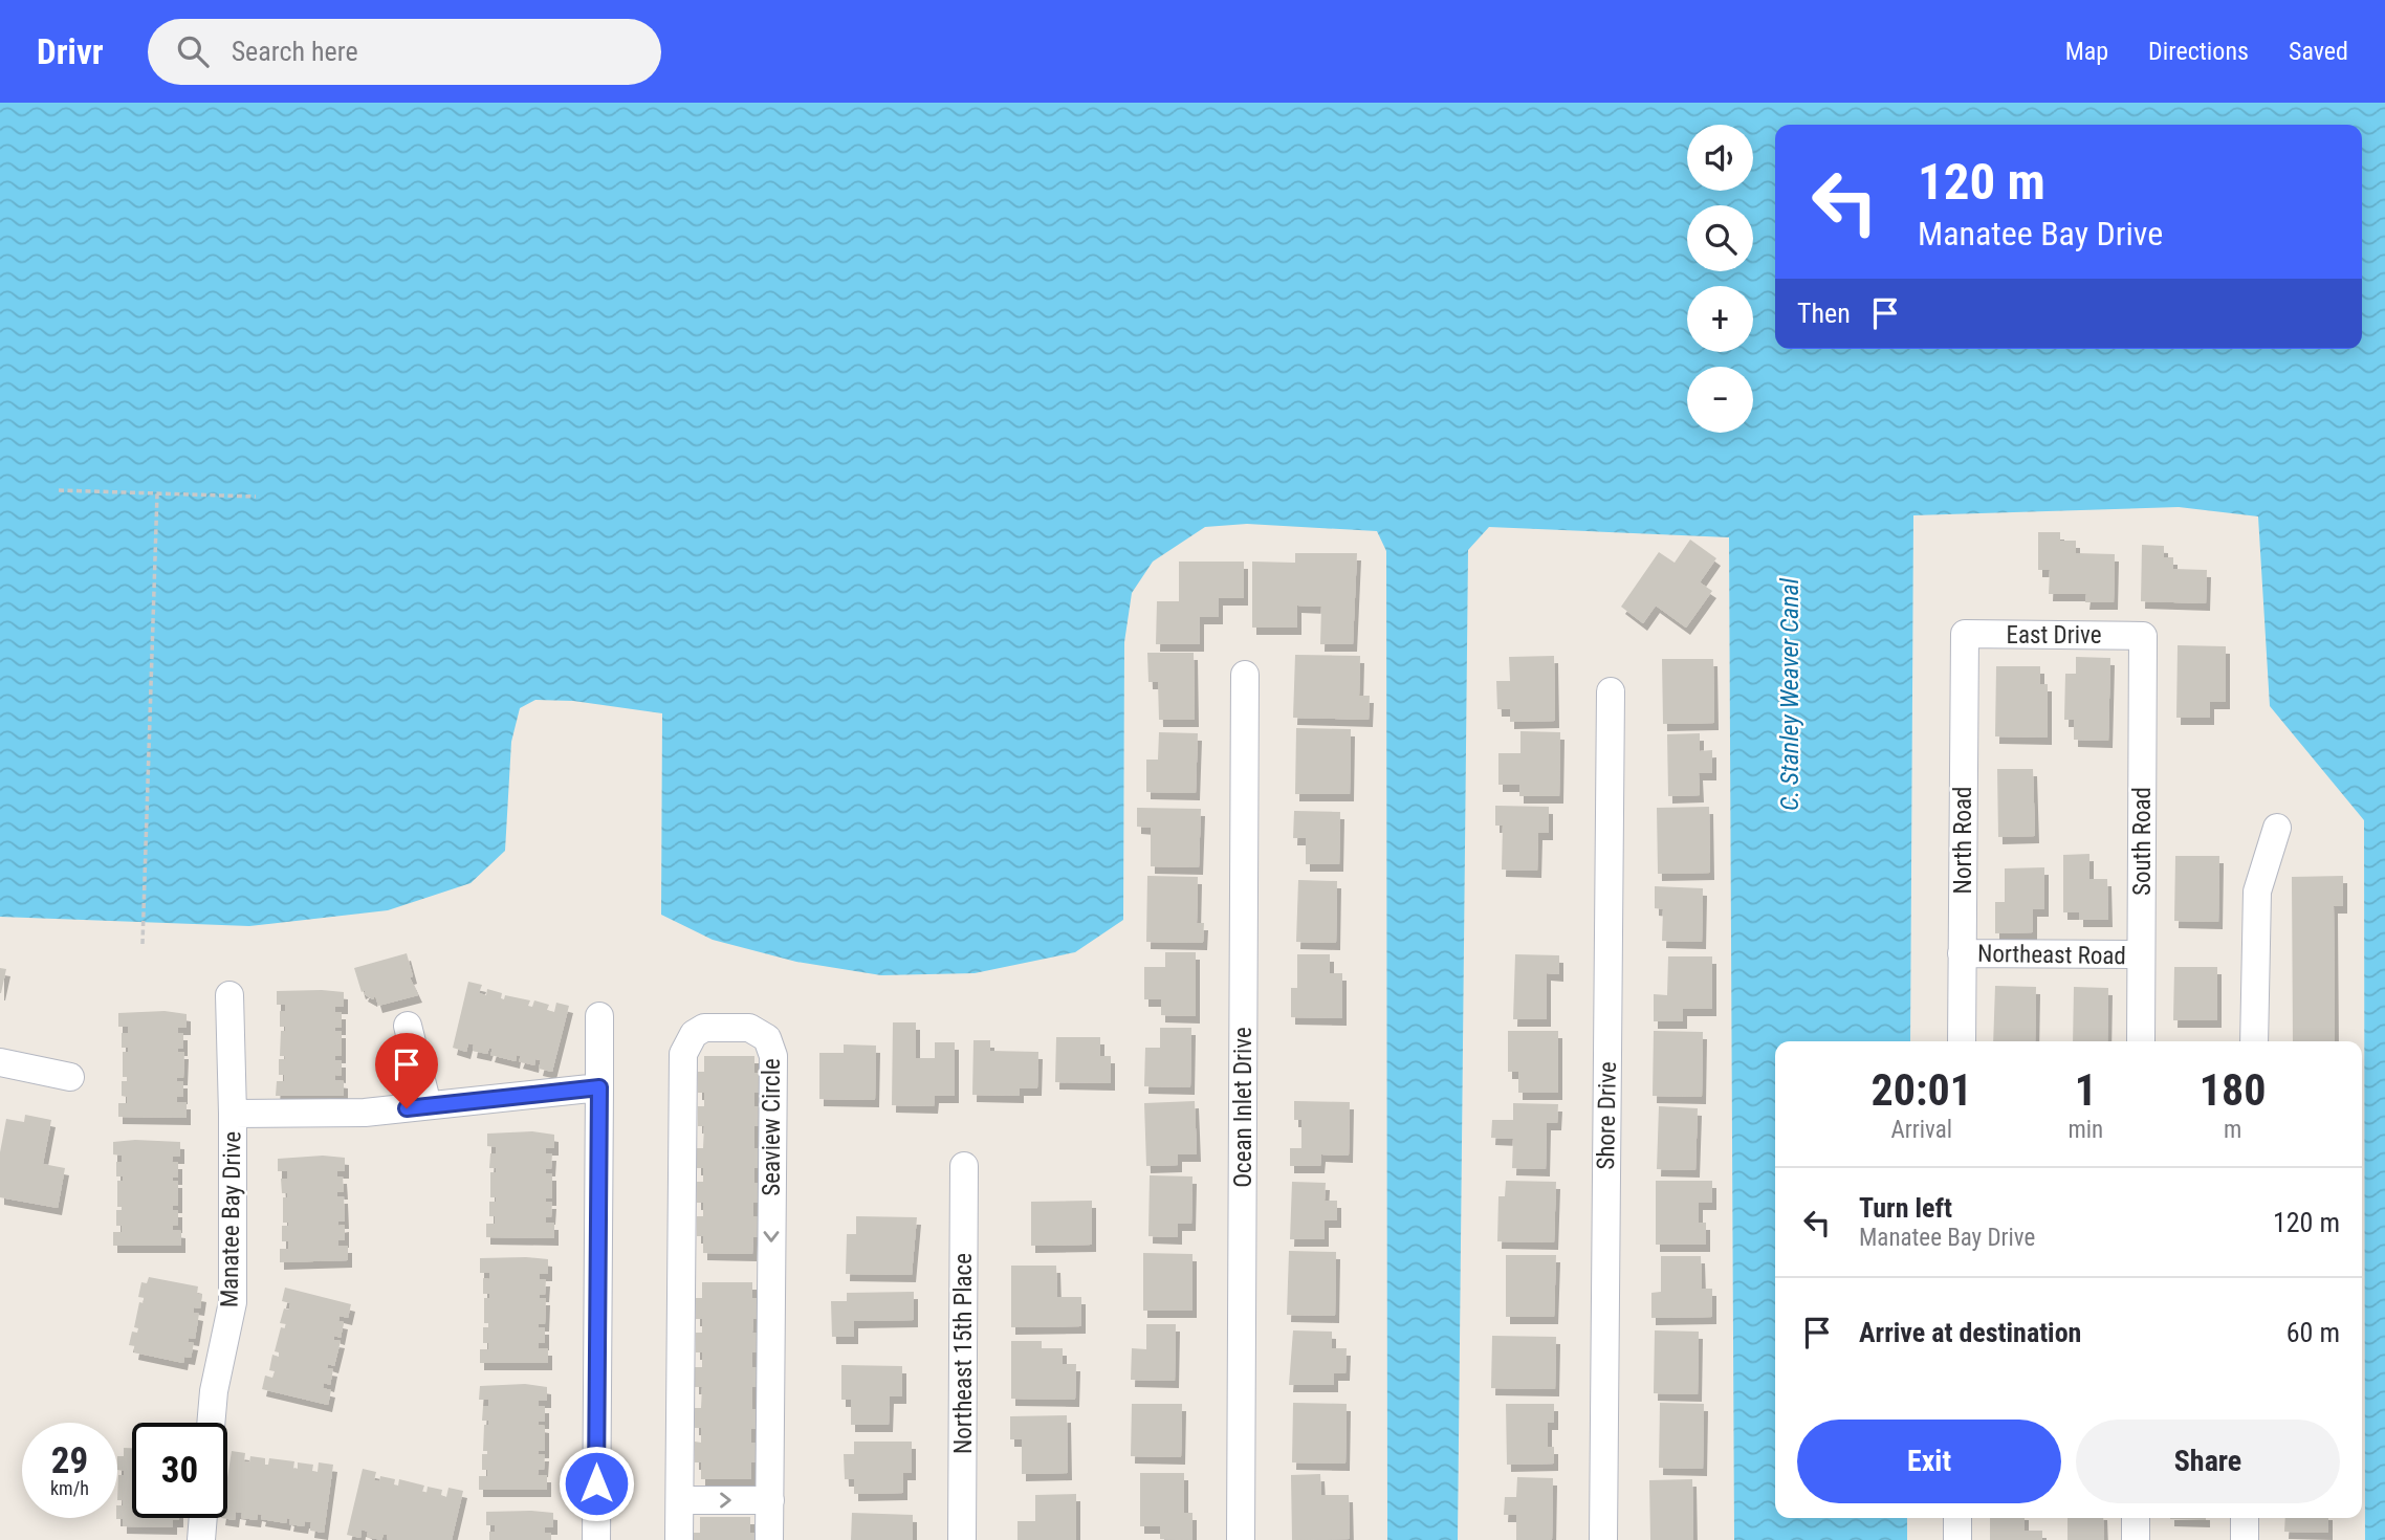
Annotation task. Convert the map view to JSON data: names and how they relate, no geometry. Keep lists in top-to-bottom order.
{
  "streets": {
    "street": [
      "East Drive",
      "North Road",
      "South Road",
      "Northeast Road",
      "Ocean Inlet Drive",
      "Shore Drive",
      "Seaview Circle",
      "Manatee Bay Drive",
      "Northeast 15th Place"
    ]
  },
  "crossings": [
    ["East Drive", "North Road"],
    ["East Drive", "South Road"],
    ["North Road", "Northeast Road"],
    ["South Road", "Northeast Road"]
  ],
  "water": ["C. Stanley Weaver Canal"],
  "page": {
    "header": "Drivr",
    "search": "Search here",
    "nav": ["Map", "Directions", "Saved"],
    "map_buttons": ["+", "−"],
    "turn": ["120 m", "Manatee Bay Drive"],
    "then": "Then",
    "eta": [
      "20:01",
      "Arrival",
      "1",
      "min",
      "180",
      "m"
    ],
    "list": [
      {
        "name": "Turn left",
        "note": "Manatee Bay Drive",
        "value": "120 m"
      },
      {
        "name": "Arrive at destination",
        "value": "60 m"
      }
    ],
    "buttons": ["Exit", "Share"],
    "speed": "29 km/h",
    "limit": "30"
  }
}
